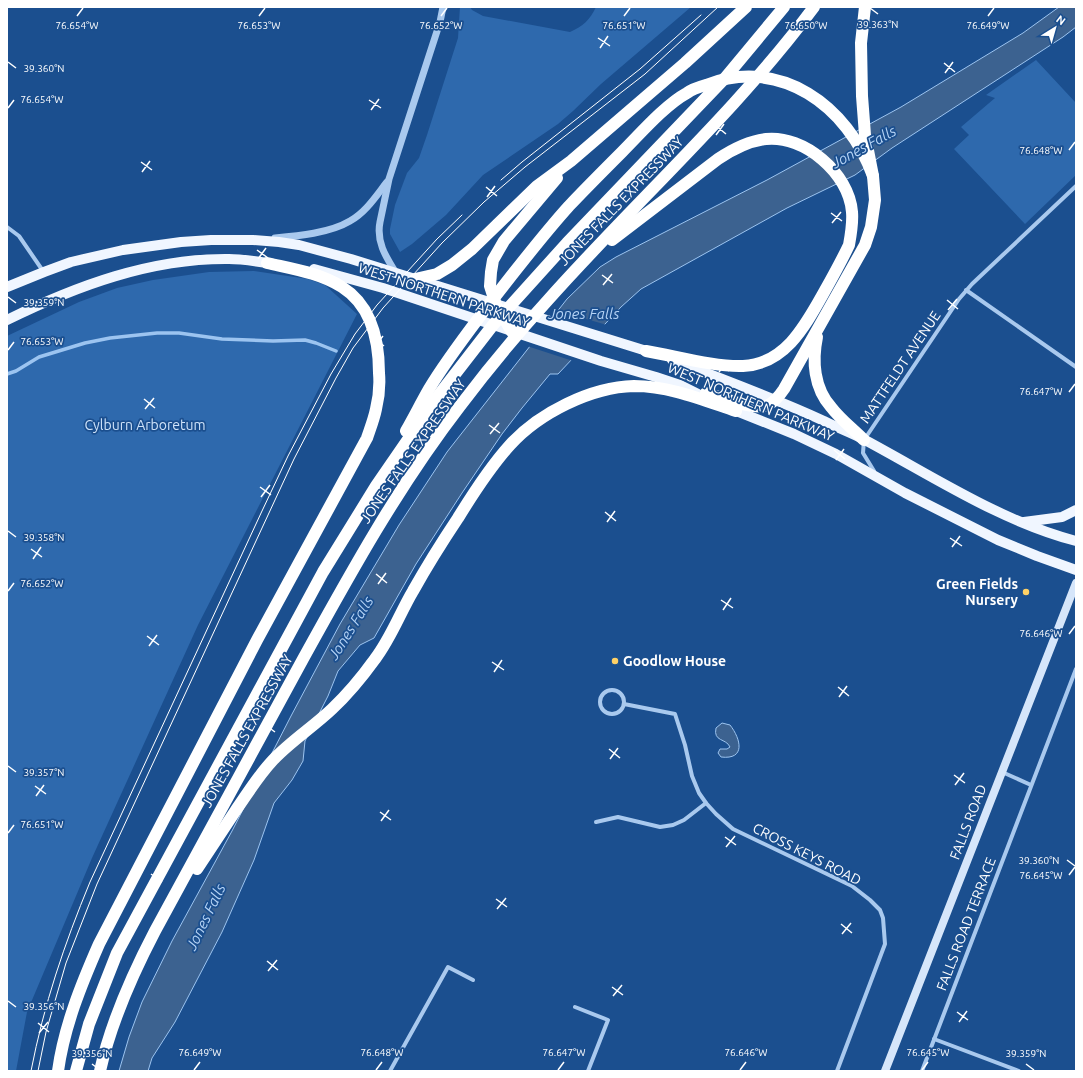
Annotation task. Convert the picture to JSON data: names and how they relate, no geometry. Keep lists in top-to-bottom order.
{
  "streets": {
    "highway": ["JONES FALLS EXPRESSWAY"],
    "main road": ["WEST NORTHERN PARKWAY", "FALLS ROAD"],
    "street": ["MATTFELDT AVENUE", "CROSS KEYS ROAD", "FALLS ROAD TERRACE"]
  },
  "crossings": [
    ["WEST NORTHERN PARKWAY", "MATTFELDT AVENUE"]
  ],
  "water": ["Jones Falls"],
  "parks": ["Cylburn Arboretum"],
  "places": ["Green Fields Nursery", "Goodlow House"],
  "north": "top right",
  "coordinates": [
    "39.363°N",
    "76.654°W",
    "76.653°W",
    "76.652°W",
    "76.651°W",
    "76.650°W",
    "76.649°W",
    "39.360°N",
    "76.648°W",
    "39.359°N",
    "76.647°W",
    "39.358°N",
    "76.646°W",
    "39.357°N",
    "76.645°W",
    "39.356°N"
  ]
}
